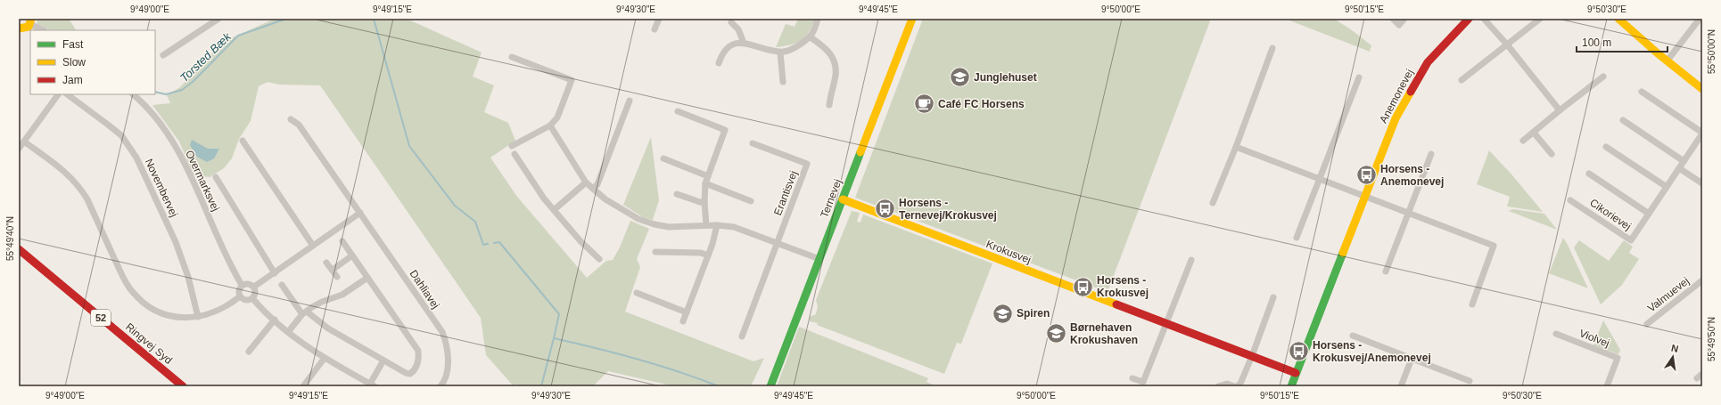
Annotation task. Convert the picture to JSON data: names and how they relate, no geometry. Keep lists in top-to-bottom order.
{
  "streets": {
    "main road": [
      "Anemonevej",
      "Ternevej",
      "Krokusvej",
      "52",
      "Ringvej Syd"
    ],
    "street": [
      "Overmarksvej",
      "Novembervej",
      "Erantisvej",
      "Cikorievej",
      "Dahliavej",
      "Valmuevej",
      "Violvej"
    ]
  },
  "crossings": [
    ["Anemonevej", "Krokusvej"],
    ["Ternevej", "Krokusvej"]
  ],
  "water": ["Torsted Bæk"],
  "places": {
    "school or university": ["Junglehuset", "Spiren", "Børnehaven Krokushaven"],
    "cafe": ["Café FC Horsens"],
    "bus stop": [
      "Horsens - Anemonevej",
      "Horsens - Ternevej/Krokusvej",
      "Horsens - Krokusvej",
      "Horsens - Krokusvej/Anemonevej"
    ]
  },
  "legend": ["Fast", "Slow", "Jam"],
  "scale_bar": "100 m",
  "north": "top",
  "coordinates": [
    "9°49'00\"E",
    "9°49'15\"E",
    "9°49'30\"E",
    "9°49'45\"E",
    "9°50'00\"E",
    "9°50'15\"E",
    "9°50'30\"E",
    "55°50'00\"N",
    "55°49'40\"N",
    "55°49'50\"N"
  ]
}
